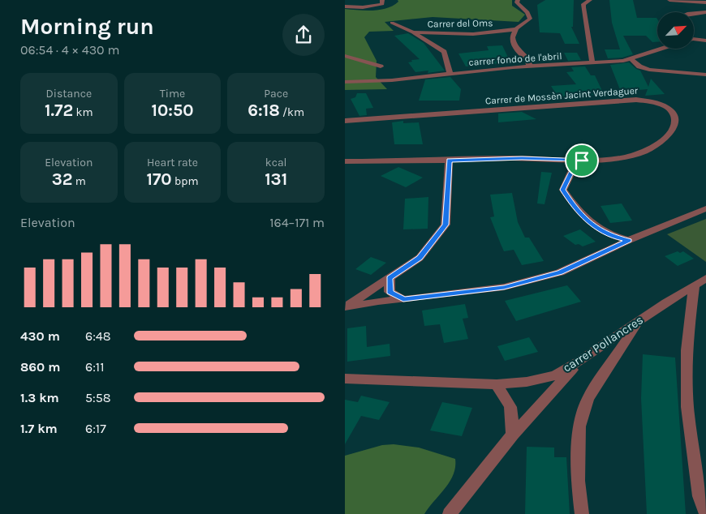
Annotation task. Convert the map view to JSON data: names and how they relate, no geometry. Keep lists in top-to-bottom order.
{
  "streets": {
    "street": [
      "Carrer del Oms",
      "carrer fondo de l'abril",
      "Carrer de Mossèn Jacint Verdaguer",
      "carrer Pollancres"
    ]
  },
  "crossings": [
    ["Carrer del Oms", "carrer fondo de l'abril"]
  ],
  "north": "top right",
  "page": {
    "heading": ["Morning run", "06:54 · 4 × 430 m"],
    "stats": [
      ["Distance", "1.72 km"],
      ["Time", "10:50"],
      ["Pace", "6:18 /km"],
      ["Elevation", "32 m"],
      ["Heart rate", "170 bpm"],
      ["kcal", "131"]
    ],
    "chart": ["Elevation", "164–171 m"],
    "list": [
      {
        "name": "430 m",
        "note": "6:48"
      },
      {
        "name": "860 m",
        "note": "6:11"
      },
      {
        "name": "1.3 km",
        "note": "5:58"
      },
      {
        "name": "1.7 km",
        "note": "6:17"
      }
    ]
  }
}
